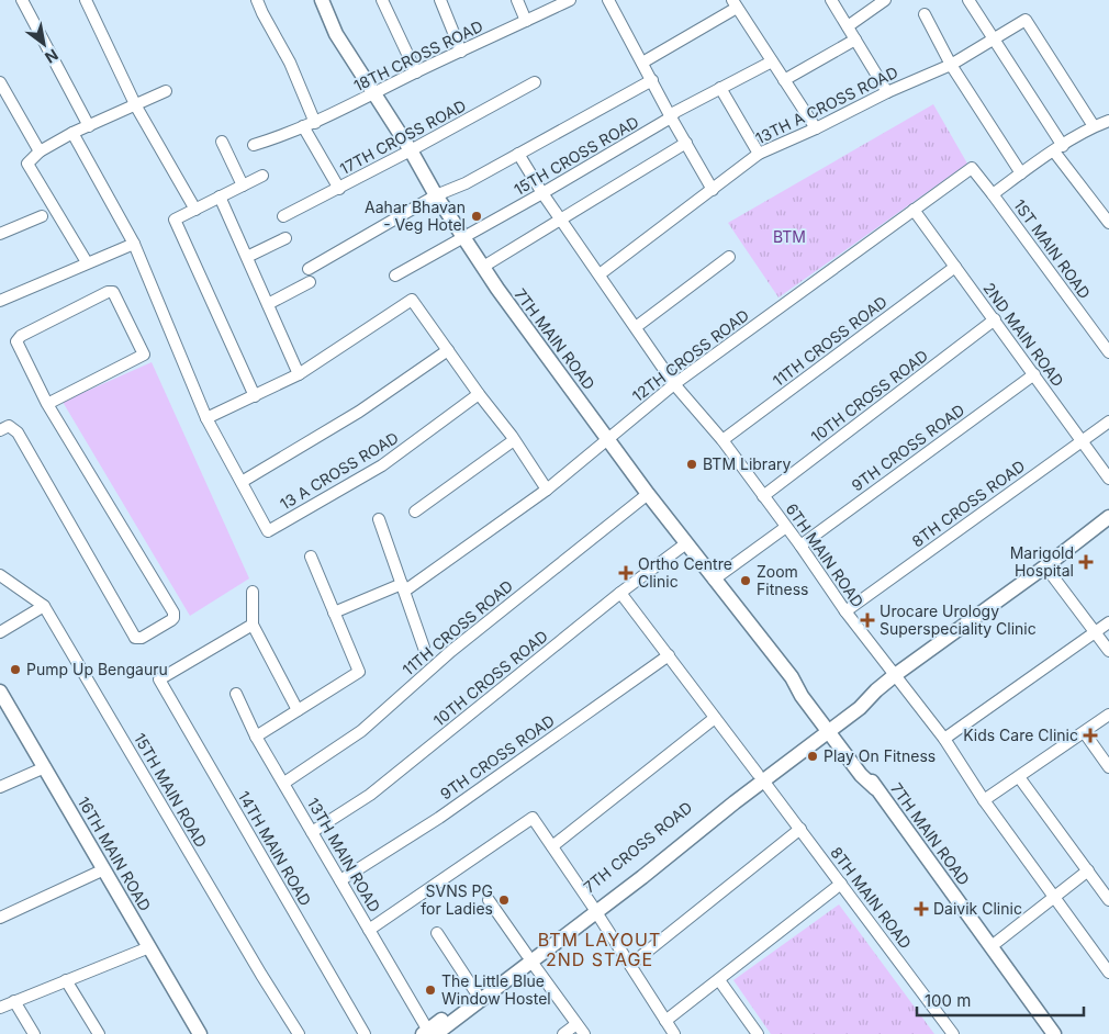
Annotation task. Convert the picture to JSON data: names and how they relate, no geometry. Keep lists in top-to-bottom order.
{
  "streets": {
    "street": [
      "18TH CROSS ROAD",
      "13TH A CROSS ROAD",
      "17TH CROSS ROAD",
      "15TH CROSS ROAD",
      "1ST MAIN ROAD",
      "2ND MAIN ROAD",
      "7TH MAIN ROAD",
      "11TH CROSS ROAD",
      "12TH CROSS ROAD",
      "10TH CROSS ROAD",
      "9TH CROSS ROAD",
      "13 A CROSS ROAD",
      "8TH CROSS ROAD",
      "6TH MAIN ROAD",
      "15TH MAIN ROAD",
      "7TH CROSS ROAD",
      "14TH MAIN ROAD",
      "16TH MAIN ROAD",
      "13TH MAIN ROAD",
      "8TH MAIN ROAD"
    ]
  },
  "crossings": [
    ["18TH CROSS ROAD", "7TH MAIN ROAD"],
    ["13TH A CROSS ROAD", "1ST MAIN ROAD"],
    ["13TH A CROSS ROAD", "6TH MAIN ROAD"],
    ["17TH CROSS ROAD", "7TH MAIN ROAD"],
    ["15TH CROSS ROAD", "7TH MAIN ROAD"],
    ["15TH CROSS ROAD", "6TH MAIN ROAD"],
    ["1ST MAIN ROAD", "12TH CROSS ROAD"],
    ["2ND MAIN ROAD", "11TH CROSS ROAD"],
    ["2ND MAIN ROAD", "12TH CROSS ROAD"],
    ["2ND MAIN ROAD", "10TH CROSS ROAD"],
    ["2ND MAIN ROAD", "9TH CROSS ROAD"],
    ["2ND MAIN ROAD", "8TH CROSS ROAD"],
    ["7TH MAIN ROAD", "11TH CROSS ROAD"],
    ["7TH MAIN ROAD", "12TH CROSS ROAD"],
    ["7TH MAIN ROAD", "10TH CROSS ROAD"],
    ["7TH MAIN ROAD", "7TH CROSS ROAD"],
    ["11TH CROSS ROAD", "6TH MAIN ROAD"],
    ["11TH CROSS ROAD", "13TH MAIN ROAD"],
    ["12TH CROSS ROAD", "6TH MAIN ROAD"],
    ["10TH CROSS ROAD", "6TH MAIN ROAD"],
    ["10TH CROSS ROAD", "13TH MAIN ROAD"],
    ["10TH CROSS ROAD", "8TH MAIN ROAD"],
    ["9TH CROSS ROAD", "6TH MAIN ROAD"],
    ["9TH CROSS ROAD", "13TH MAIN ROAD"],
    ["9TH CROSS ROAD", "8TH MAIN ROAD"],
    ["8TH CROSS ROAD", "6TH MAIN ROAD"],
    ["6TH MAIN ROAD", "7TH CROSS ROAD"],
    ["7TH CROSS ROAD", "13TH MAIN ROAD"],
    ["7TH CROSS ROAD", "8TH MAIN ROAD"]
  ],
  "districts": ["BTM LAYOUT 2ND STAGE"],
  "parks": ["BTM"],
  "places": {
    "other": [
      "Aahar Bhavan - Veg Hotel",
      "BTM Library",
      "Zoom Fitness",
      "Pump Up Bengauru",
      "Play On Fitness",
      "SVNS PG for Ladies",
      "The Little Blue Window Hostel"
    ],
    "health": [
      "Marigold Hospital",
      "Ortho Centre Clinic",
      "Urocare Urology Superspeciality Clinic",
      "Kids Care Clinic",
      "Daivik Clinic"
    ]
  },
  "scale_bar": "100 m",
  "north": "bottom right"
}
